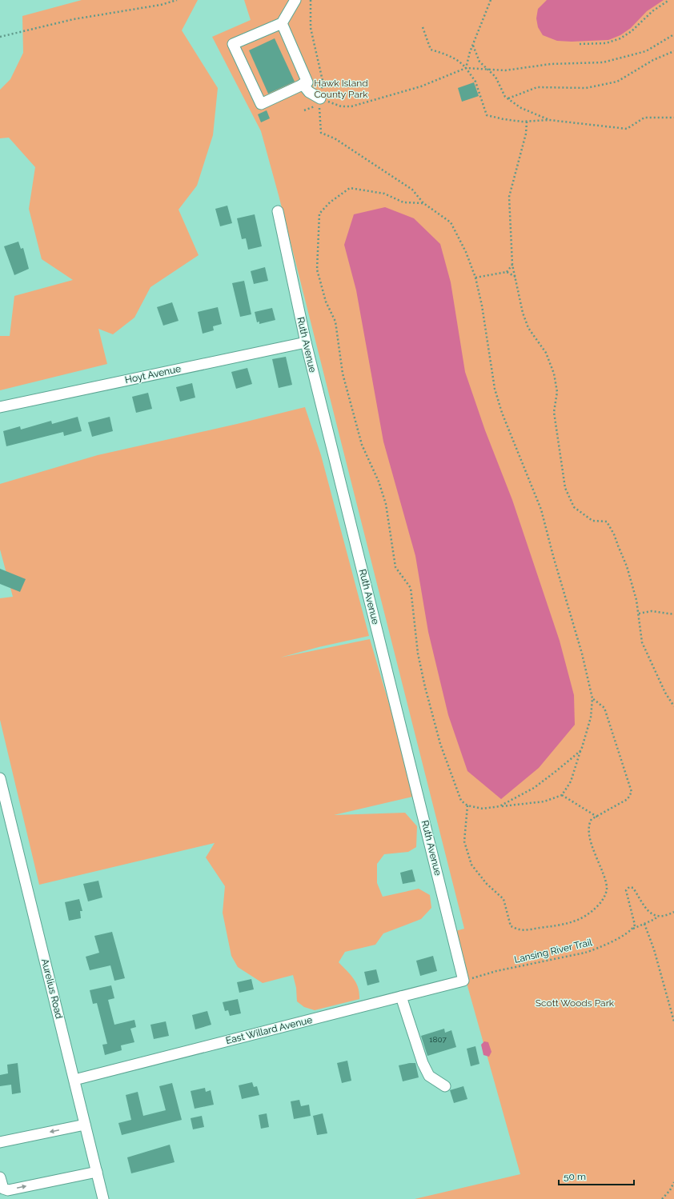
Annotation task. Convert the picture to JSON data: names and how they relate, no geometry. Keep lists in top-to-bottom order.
{
  "streets": {
    "street": [
      "Ruth Avenue",
      "Hoyt Avenue",
      "Aurelius Road",
      "East Willard Avenue"
    ],
    "path": ["Lansing River Trail"]
  },
  "crossings": [
    ["Ruth Avenue", "Hoyt Avenue"],
    ["Ruth Avenue", "Lansing River Trail"],
    ["Ruth Avenue", "East Willard Avenue"],
    ["Lansing River Trail", "East Willard Avenue"],
    ["Aurelius Road", "East Willard Avenue"]
  ],
  "parks": ["Hawk Island County Park", "Scott Woods Park"],
  "house_numbers": ["1807"],
  "scale_bar": "50 m"
}
